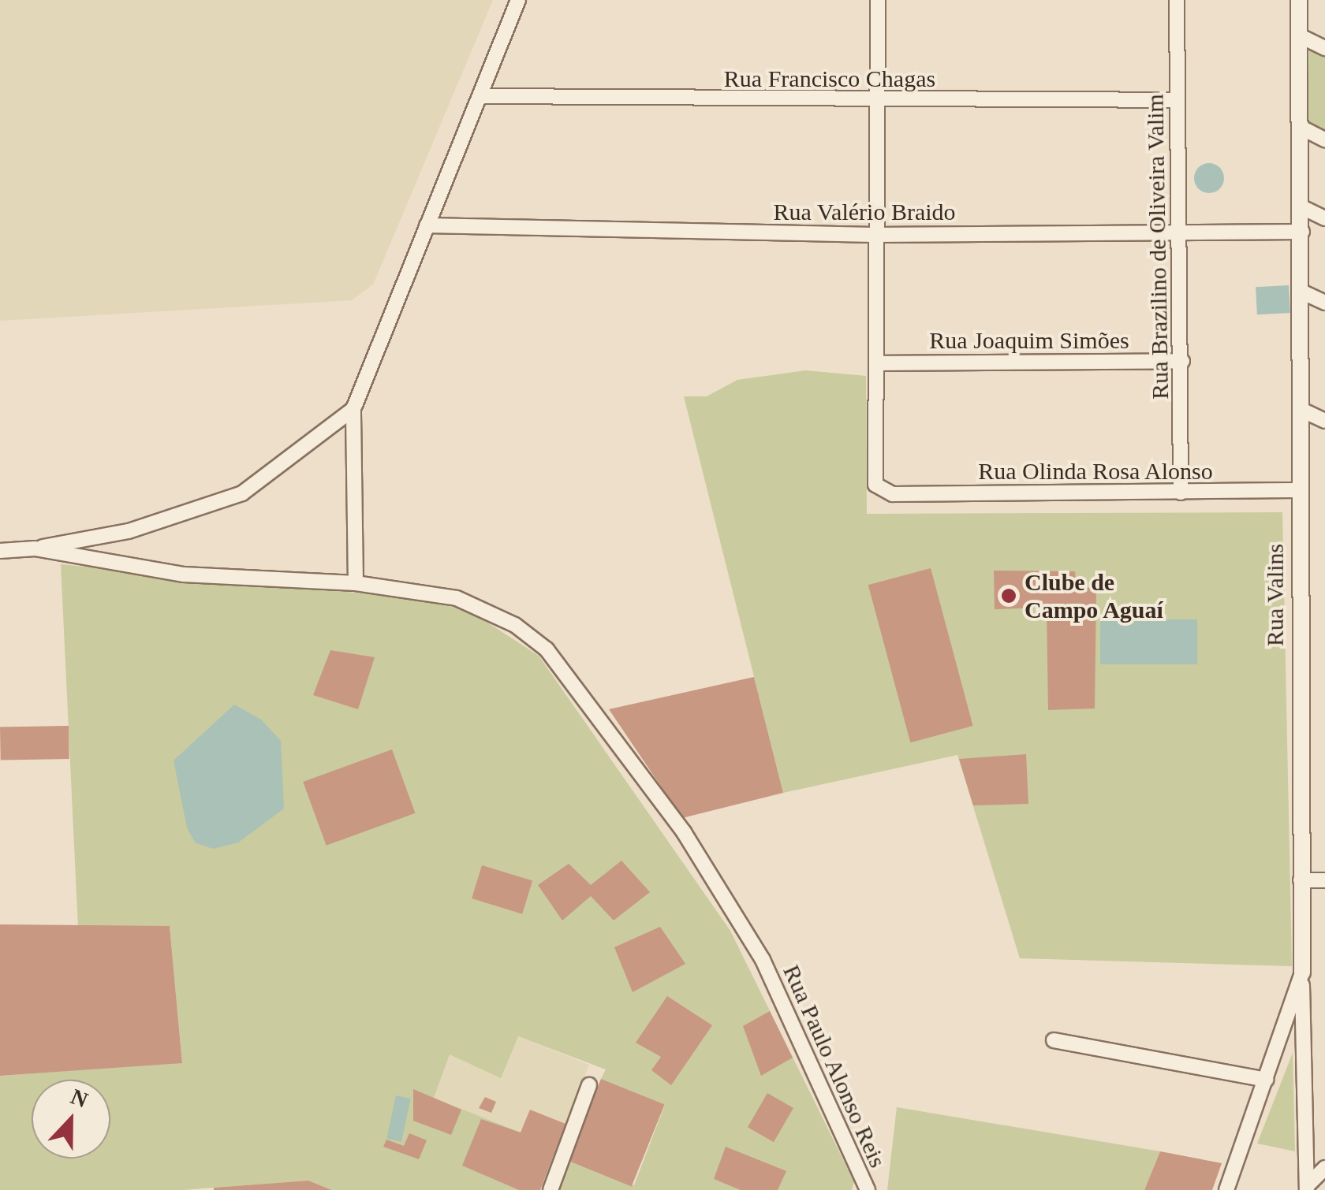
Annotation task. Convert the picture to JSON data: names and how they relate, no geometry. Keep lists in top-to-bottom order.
{
  "streets": {
    "street": [
      "Rua Francisco Chagas",
      "Rua Valério Braido",
      "Rua Brazilino de Oliveira Valim",
      "Rua Joaquim Simões",
      "Rua Olinda Rosa Alonso",
      "Rua Valins",
      "Rua Paulo Alonso Reis"
    ]
  },
  "crossings": [
    ["Rua Francisco Chagas", "Rua Brazilino de Oliveira Valim"],
    ["Rua Valério Braido", "Rua Brazilino de Oliveira Valim"],
    ["Rua Valério Braido", "Rua Valins"],
    ["Rua Brazilino de Oliveira Valim", "Rua Joaquim Simões"],
    ["Rua Brazilino de Oliveira Valim", "Rua Olinda Rosa Alonso"],
    ["Rua Joaquim Simões", "Rua Olinda Rosa Alonso"],
    ["Rua Olinda Rosa Alonso", "Rua Valins"]
  ],
  "places": ["Clube de Campo Aguaí"],
  "north": "top"
}
